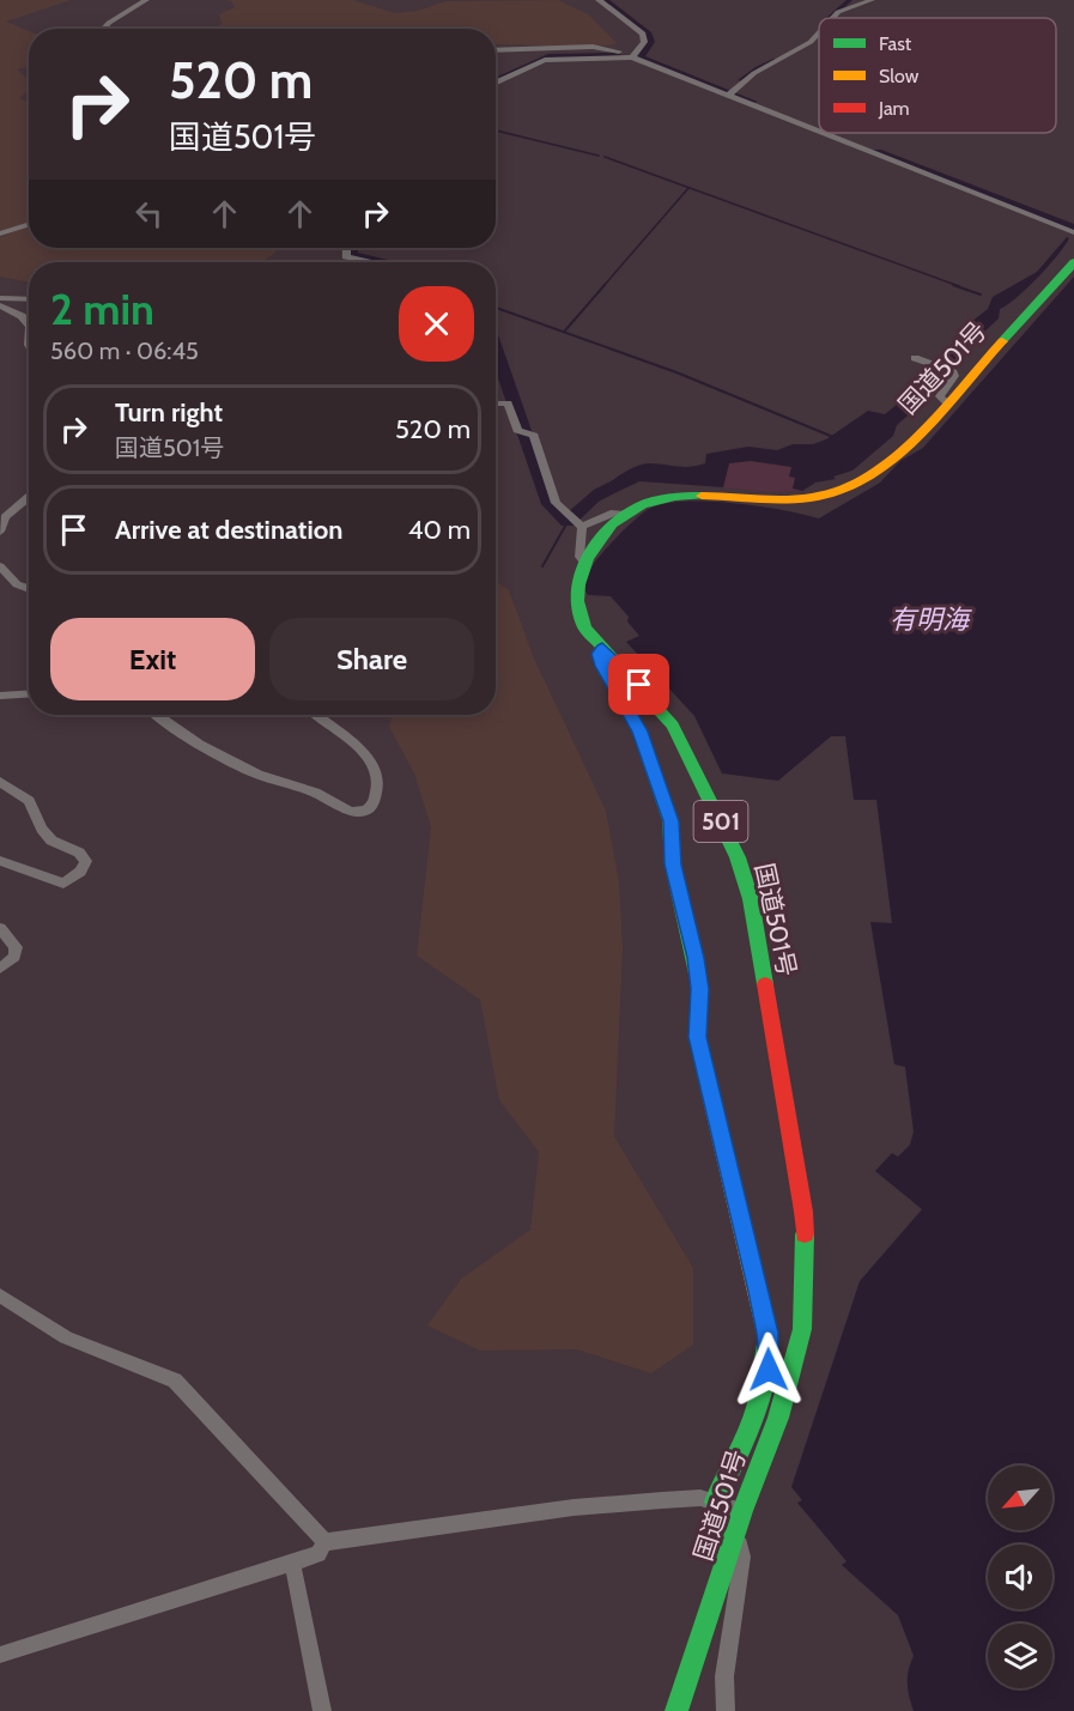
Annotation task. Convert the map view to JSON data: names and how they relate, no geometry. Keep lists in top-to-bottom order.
{
  "streets": {
    "main road": ["国道501号", "501"]
  },
  "water": ["有明海"],
  "legend": ["Fast", "Slow", "Jam"],
  "north": "bottom left",
  "page": {
    "turn": ["520 m", "国道501号"],
    "heading": ["2 min", "560 m · 06:45"],
    "list": [
      {
        "name": "Turn right",
        "note": "国道501号",
        "value": "520 m"
      },
      {
        "name": "Arrive at destination",
        "value": "40 m"
      }
    ],
    "buttons": ["Exit", "Share"]
  }
}
